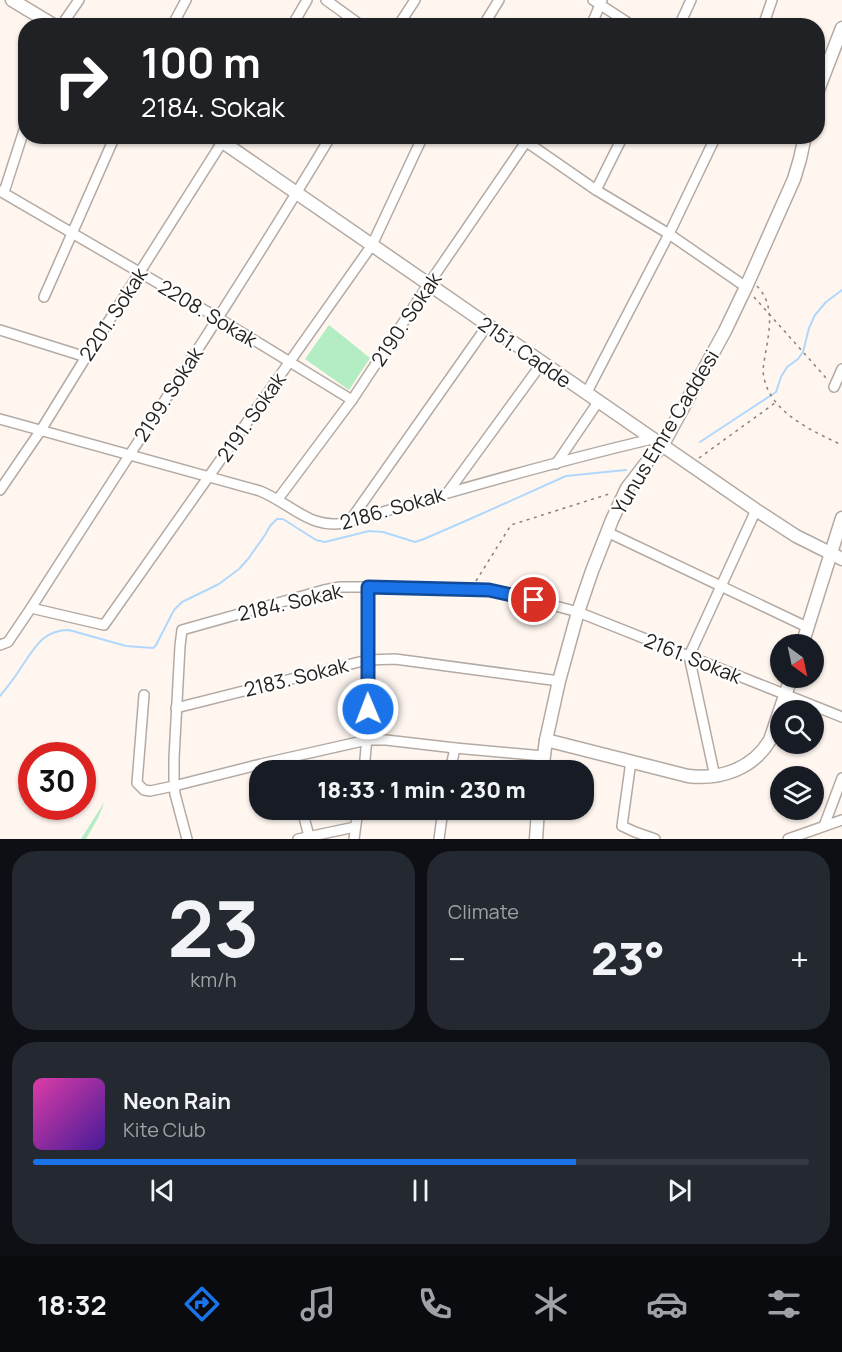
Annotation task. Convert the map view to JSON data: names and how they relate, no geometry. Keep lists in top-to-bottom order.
{
  "streets": {
    "street": [
      "2208. Sokak",
      "2201. Sokak",
      "2190. Sokak",
      "2151. Cadde",
      "2199. Sokak",
      "2191. Sokak",
      "Yunus Emre Caddesi",
      "2186. Sokak",
      "2184. Sokak",
      "2161. Sokak",
      "2183. Sokak"
    ]
  },
  "crossings": [
    ["2208. Sokak", "2201. Sokak"],
    ["2208. Sokak", "2190. Sokak"],
    ["2208. Sokak", "2199. Sokak"],
    ["2208. Sokak", "2191. Sokak"],
    ["2201. Sokak", "2186. Sokak"],
    ["2190. Sokak", "2151. Cadde"],
    ["2190. Sokak", "2186. Sokak"],
    ["2151. Cadde", "2199. Sokak"],
    ["2151. Cadde", "2191. Sokak"],
    ["2151. Cadde", "Yunus Emre Caddesi"],
    ["2151. Cadde", "2186. Sokak"],
    ["2199. Sokak", "2191. Sokak"],
    ["2199. Sokak", "2186. Sokak"],
    ["2191. Sokak", "2186. Sokak"],
    ["Yunus Emre Caddesi", "2186. Sokak"],
    ["Yunus Emre Caddesi", "2184. Sokak"],
    ["Yunus Emre Caddesi", "2161. Sokak"],
    ["Yunus Emre Caddesi", "2183. Sokak"],
    ["2184. Sokak", "2161. Sokak"],
    ["2184. Sokak", "2183. Sokak"]
  ],
  "north": "bottom right",
  "page": {
    "turn": ["100 m", "2184. Sokak"],
    "limit": "30",
    "trip": "18:33 · 1 min · 230 m",
    "tile": [
      ["23", "km/h"],
      "Climate"
    ],
    "heat": ["−", "23°", "+"],
    "song": ["Neon Rain", "Kite Club"],
    "tabs": "18:32"
  }
}
